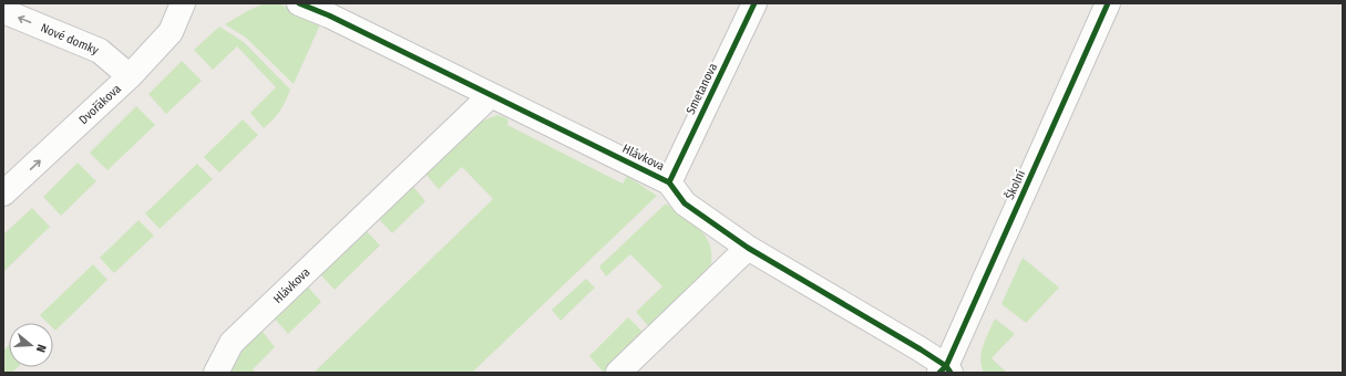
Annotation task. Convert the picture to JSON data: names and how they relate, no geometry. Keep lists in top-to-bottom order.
{
  "streets": {
    "street": [
      "Nové domky",
      "Smetanova",
      "Dvořákova",
      "Hlávkova",
      "Školní"
    ]
  },
  "crossings": [
    ["Nové domky", "Dvořákova"],
    ["Smetanova", "Hlávkova"],
    ["Hlávkova", "Školní"]
  ],
  "one_way": ["Nové domky", "Dvořákova"],
  "north": "right"
}
